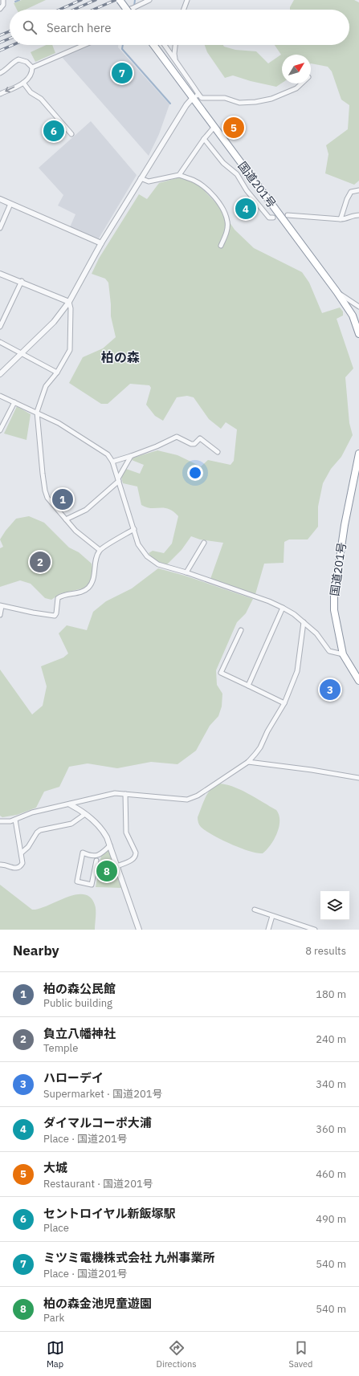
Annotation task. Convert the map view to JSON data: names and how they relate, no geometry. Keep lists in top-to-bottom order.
{
  "streets": {
    "highway": ["国道201号"]
  },
  "districts": ["柏の森"],
  "north": "top right",
  "page": {
    "search": "Search here",
    "pins": [
      "7",
      "5",
      "6",
      "4",
      "1",
      "2",
      "3",
      "8"
    ],
    "heading": ["Nearby", "8 results"],
    "list": [
      {
        "mark": "1",
        "name": "柏の森公民館",
        "note": "Public building",
        "value": "180 m"
      },
      {
        "mark": "2",
        "name": "負立八幡神社",
        "note": "Temple",
        "value": "240 m"
      },
      {
        "mark": "3",
        "name": "ハローデイ",
        "note": "Supermarket · 国道201号",
        "value": "340 m"
      },
      {
        "mark": "4",
        "name": "ダイマルコーポ大浦",
        "note": "Place · 国道201号",
        "value": "360 m"
      },
      {
        "mark": "5",
        "name": "大城",
        "note": "Restaurant · 国道201号",
        "value": "460 m"
      },
      {
        "mark": "6",
        "name": "セントロイヤル新飯塚駅",
        "note": "Place",
        "value": "490 m"
      },
      {
        "mark": "7",
        "name": "ミツミ電機株式会社 九州事業所",
        "note": "Place · 国道201号",
        "value": "540 m"
      },
      {
        "mark": "8",
        "name": "柏の森金池児童遊園",
        "note": "Park",
        "value": "540 m"
      }
    ],
    "nav": ["Map", "Directions", "Saved"]
  }
}
